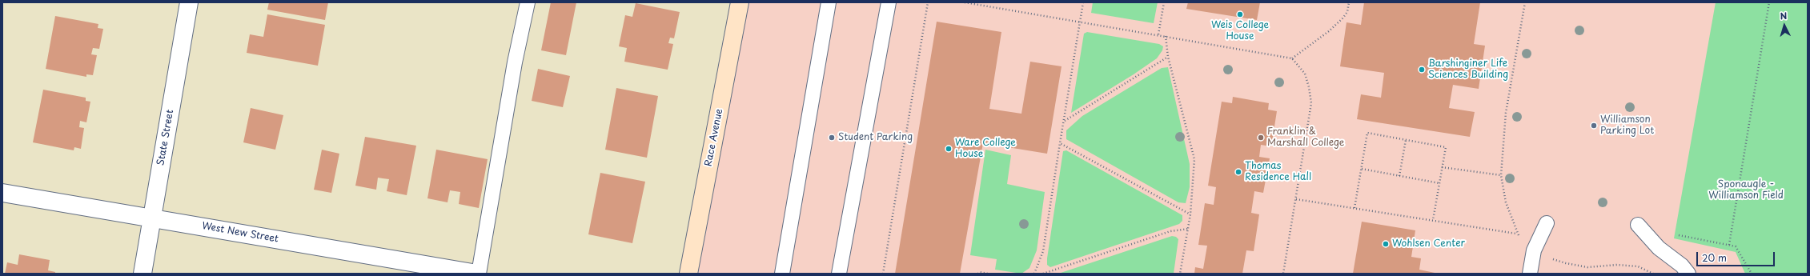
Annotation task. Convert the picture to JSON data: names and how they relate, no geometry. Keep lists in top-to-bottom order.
{
  "streets": {
    "main road": ["Race Avenue"],
    "street": ["State Street", "West New Street"]
  },
  "crossings": [
    ["State Street", "West New Street"]
  ],
  "parks": ["Sponaugle - Williamson Field"],
  "places": [
    "Weis College House",
    "Barshinginer Life Sciences Building",
    "Williamson Parking Lot",
    "Student Parking",
    "Franklin & Marshall College",
    "Ware College House",
    "Thomas Residence Hall",
    "Wohlsen Center"
  ],
  "scale_bar": "20 m",
  "north": "top"
}
